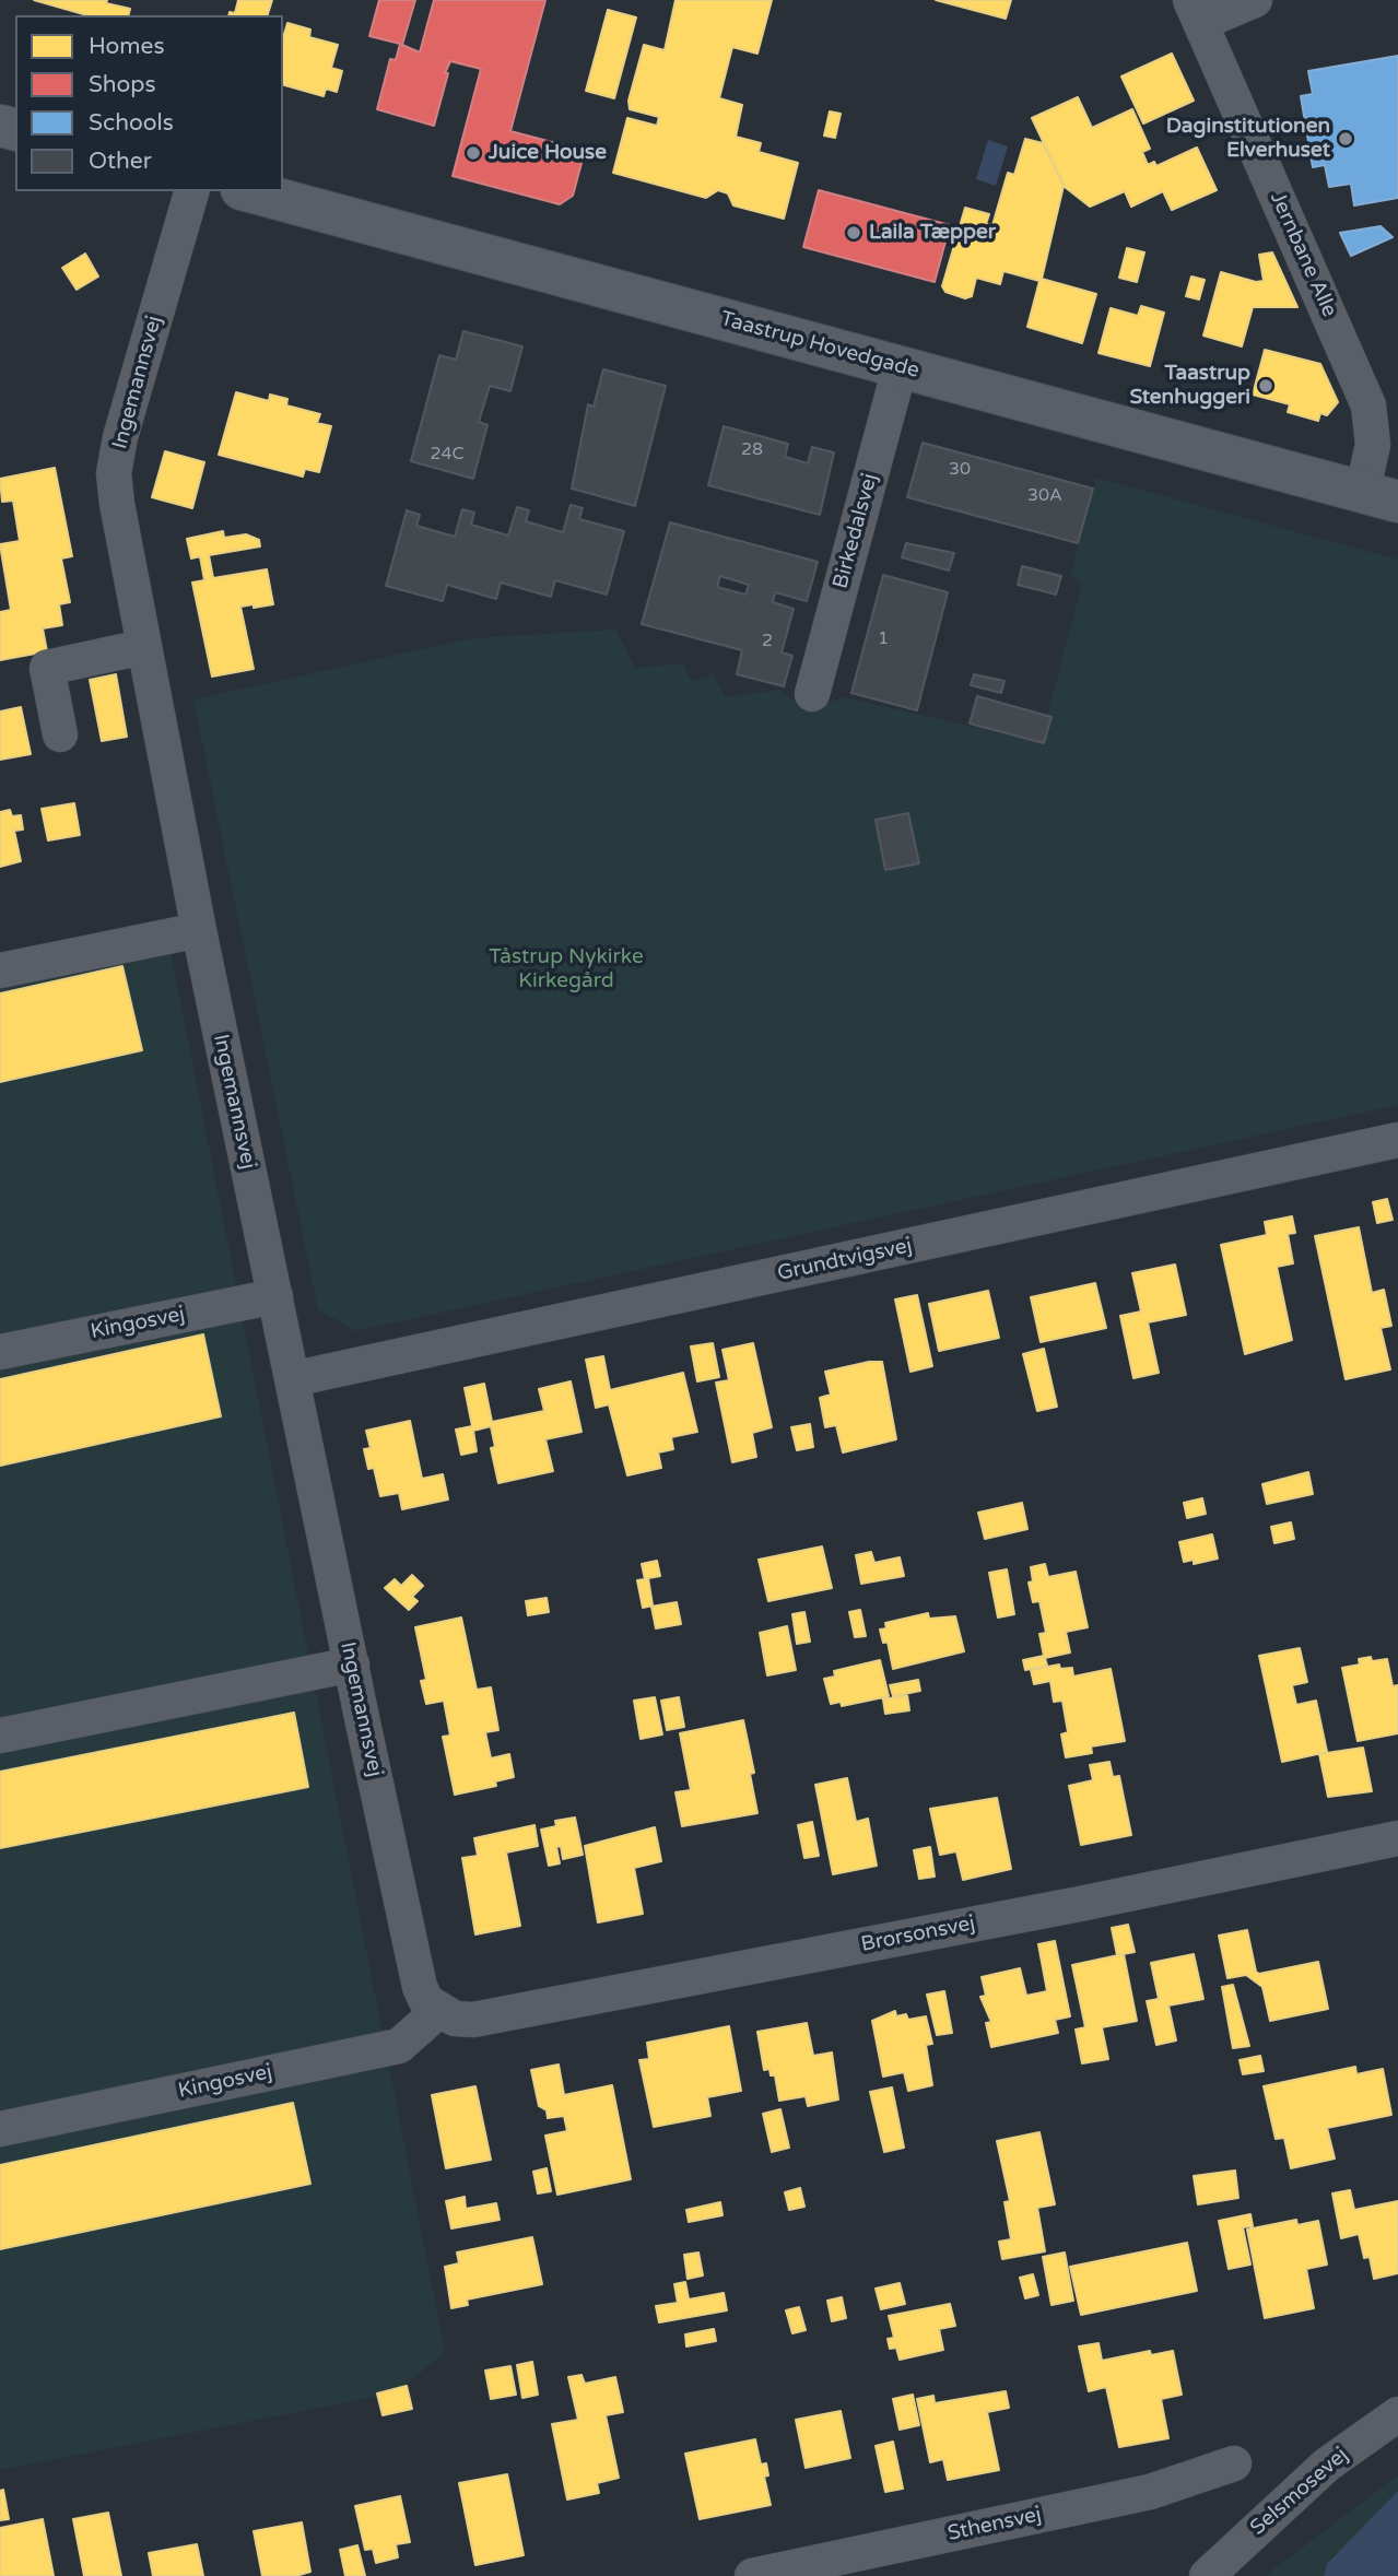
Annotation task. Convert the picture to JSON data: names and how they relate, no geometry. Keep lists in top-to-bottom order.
{
  "streets": {
    "street": [
      "Jernbane Alle",
      "Taastrup Hovedgade",
      "Ingemannsvej",
      "Birkedalsvej",
      "Grundtvigsvej",
      "Kingosvej",
      "Brorsonsvej",
      "Selsmosevej",
      "Sthensvej"
    ]
  },
  "crossings": [
    ["Jernbane Alle", "Taastrup Hovedgade"],
    ["Taastrup Hovedgade", "Birkedalsvej"],
    ["Ingemannsvej", "Grundtvigsvej"],
    ["Ingemannsvej", "Kingosvej"],
    ["Ingemannsvej", "Brorsonsvej"],
    ["Kingosvej", "Brorsonsvej"]
  ],
  "parks": ["Tåstrup Nykirke Kirkegård"],
  "places": [
    "Daginstitutionen Elverhuset",
    "Juice House",
    "Laila Tæpper",
    "Taastrup Stenhuggeri"
  ],
  "house_numbers": [
    "28",
    "24C",
    "30",
    "30A",
    "1",
    "2"
  ],
  "legend": [
    "Homes",
    "Shops",
    "Schools",
    "Other"
  ]
}
